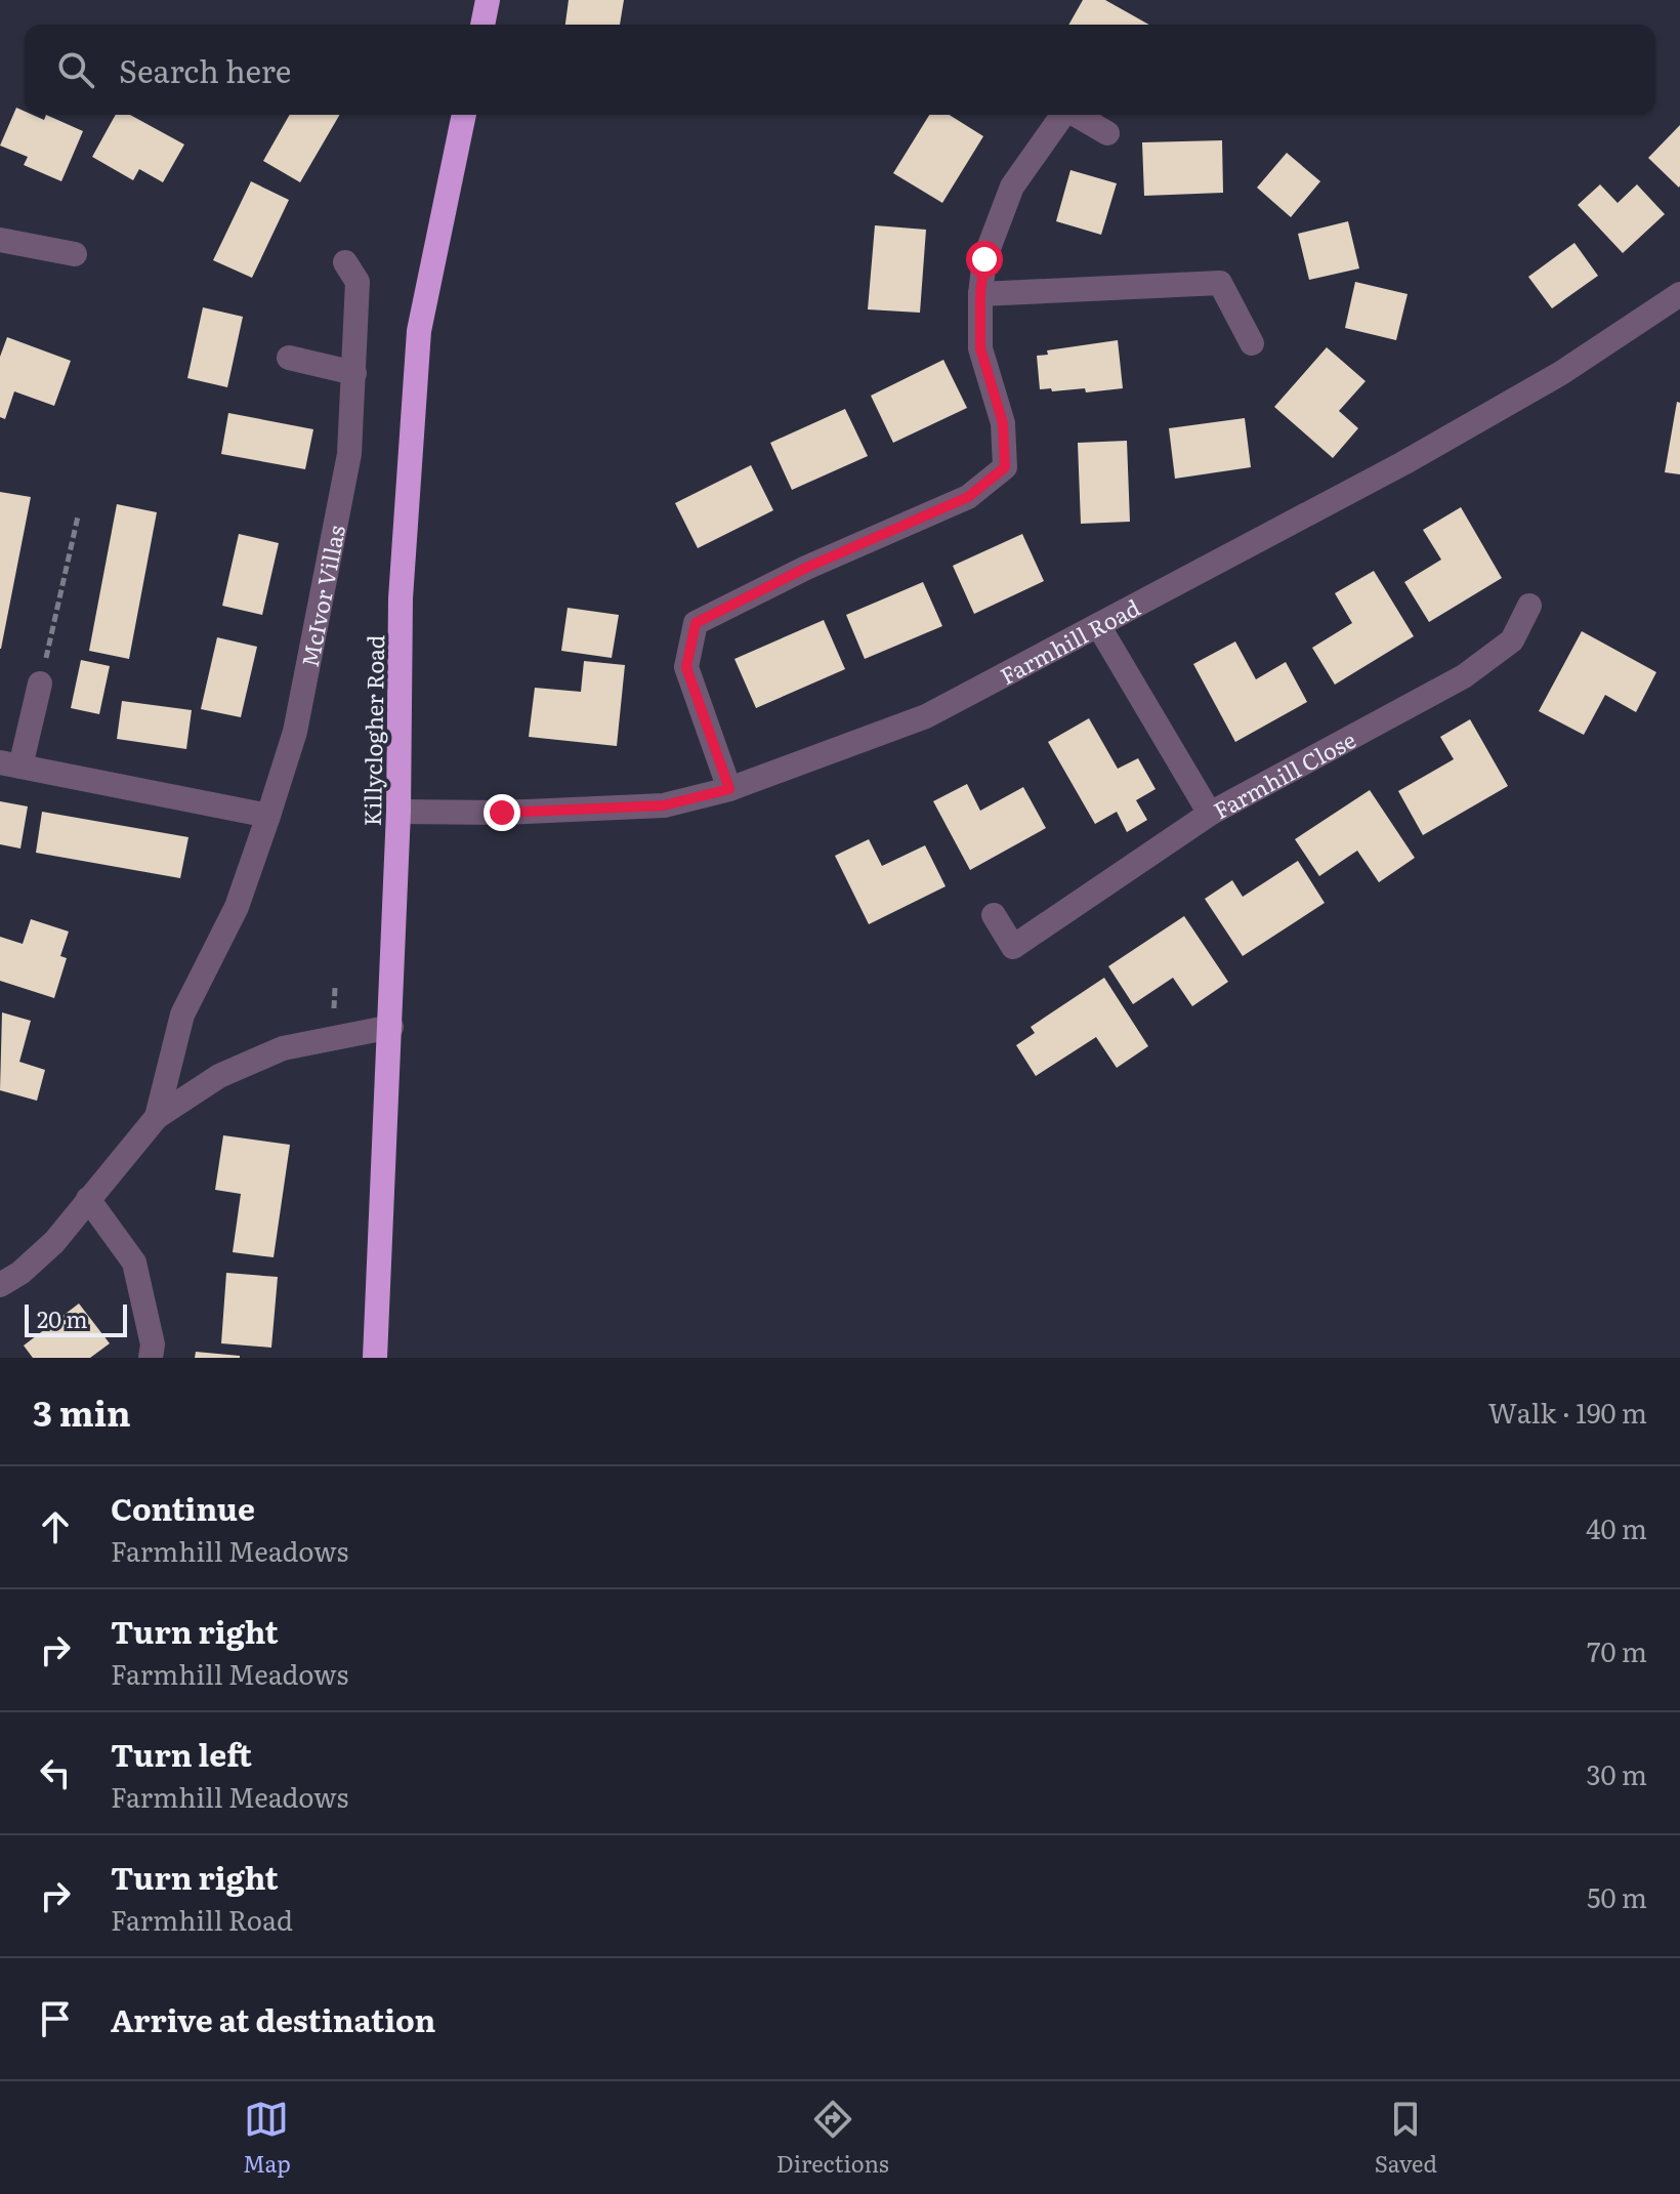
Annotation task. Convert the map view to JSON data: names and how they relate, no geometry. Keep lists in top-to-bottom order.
{
  "streets": {
    "highway": ["Killyclogher Road"],
    "street": ["McIvor Villas", "Farmhill Road", "Farmhill Close"]
  },
  "crossings": [
    ["Farmhill Road", "Killyclogher Road"],
    ["Farmhill Road", "Farmhill Close"]
  ],
  "scale_bar": "20 m",
  "page": {
    "search": "Search here",
    "scale": "20 m",
    "heading": ["3 min", "Walk · 190 m"],
    "list": [
      ["Continue", "Farmhill Meadows", "40 m"],
      ["Turn right", "Farmhill Meadows", "70 m"],
      ["Turn left", "Farmhill Meadows", "30 m"],
      ["Turn right", "Farmhill Road", "50 m"],
      "Arrive at destination"
    ],
    "nav": ["Map", "Directions", "Saved"]
  }
}
